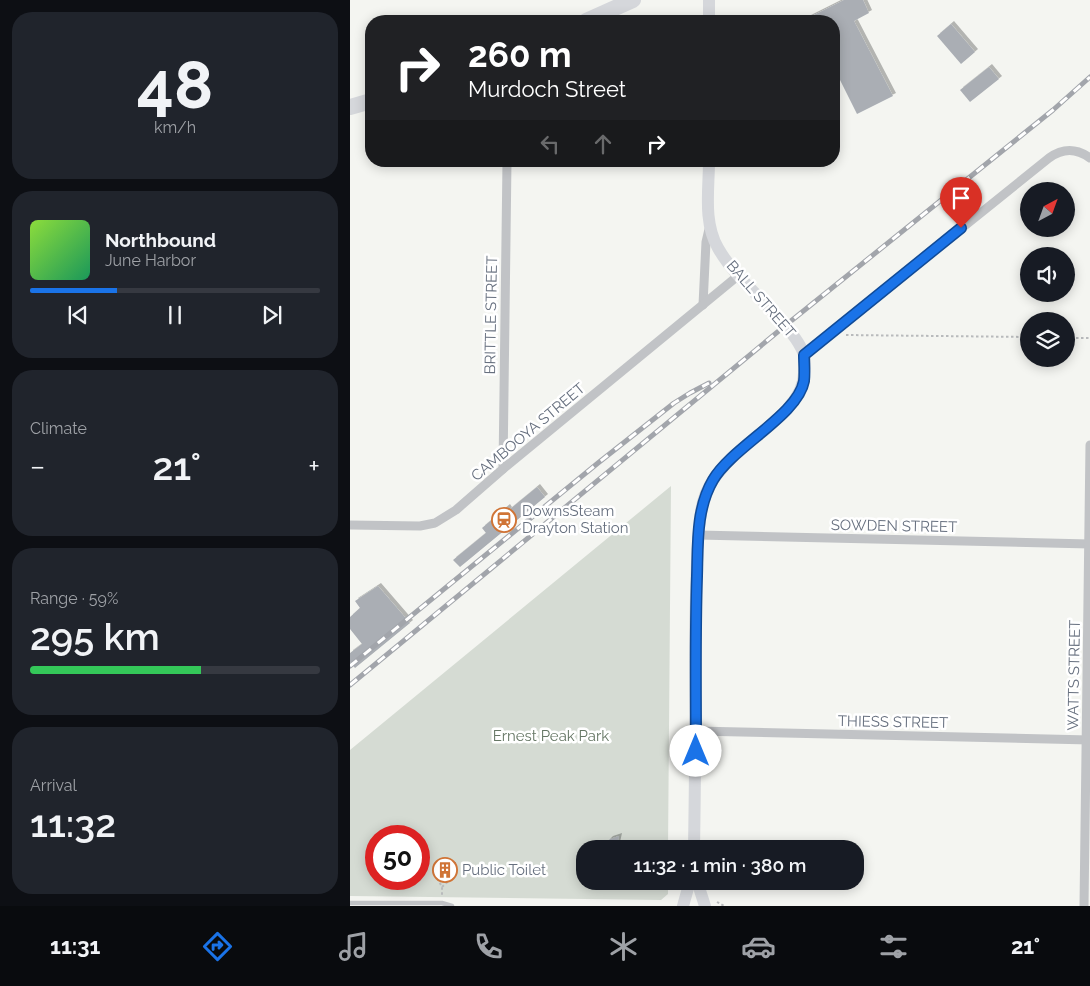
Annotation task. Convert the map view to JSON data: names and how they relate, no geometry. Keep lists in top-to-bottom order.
{
  "streets": {
    "main road": ["BALL STREET"],
    "street": [
      "BRITTLE STREET",
      "CAMBOOYA STREET",
      "SOWDEN STREET",
      "WATTS STREET",
      "THIESS STREET"
    ]
  },
  "crossings": [
    ["BALL STREET", "CAMBOOYA STREET"],
    ["BALL STREET", "SOWDEN STREET"],
    ["BALL STREET", "THIESS STREET"],
    ["BRITTLE STREET", "CAMBOOYA STREET"],
    ["SOWDEN STREET", "WATTS STREET"],
    ["WATTS STREET", "THIESS STREET"]
  ],
  "parks": ["Ernest Peak Park"],
  "places": {
    "station": ["DownsSteam Drayton Station"],
    "building": ["Public Toilet"]
  },
  "north": "top right",
  "page": {
    "tile": [
      ["48", "km/h"],
      "Climate",
      ["Range · 59%", "295 km"],
      ["Arrival", "11:32"]
    ],
    "turn": ["260 m", "Murdoch Street"],
    "song": ["Northbound", "June Harbor"],
    "heat": ["−", "21°", "+"],
    "limit": "50",
    "trip": "11:32 · 1 min · 380 m",
    "tabs": ["11:31", "21°"]
  }
}
